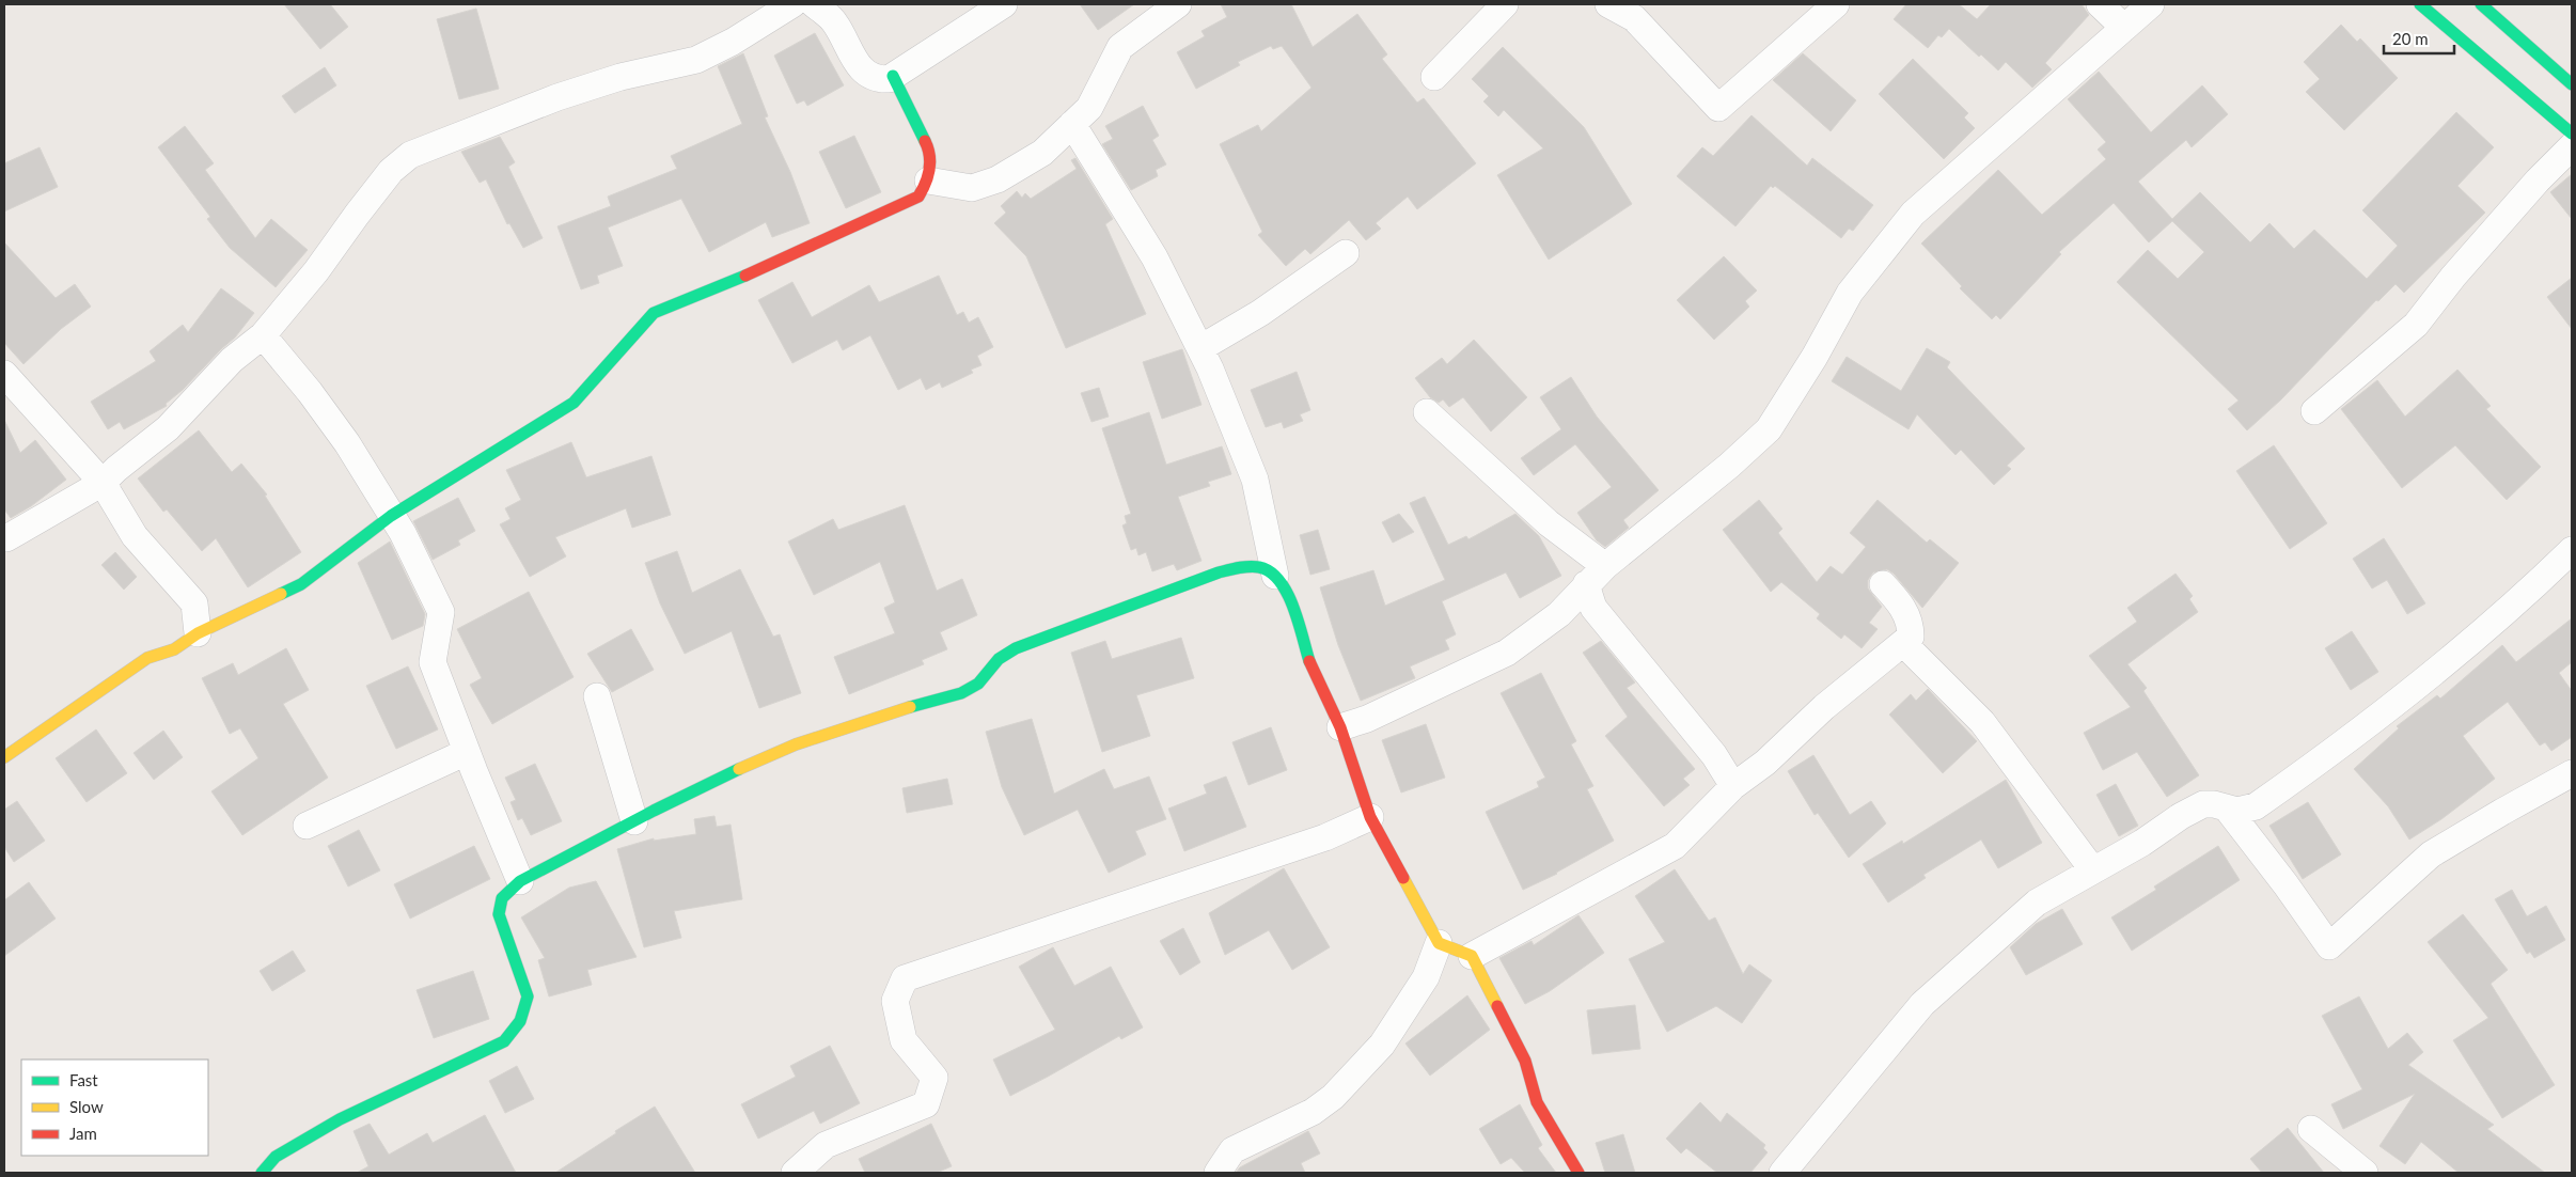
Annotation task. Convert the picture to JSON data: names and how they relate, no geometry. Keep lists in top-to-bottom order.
{
  "legend": ["Fast", "Slow", "Jam"],
  "scale_bar": "20 m"
}
